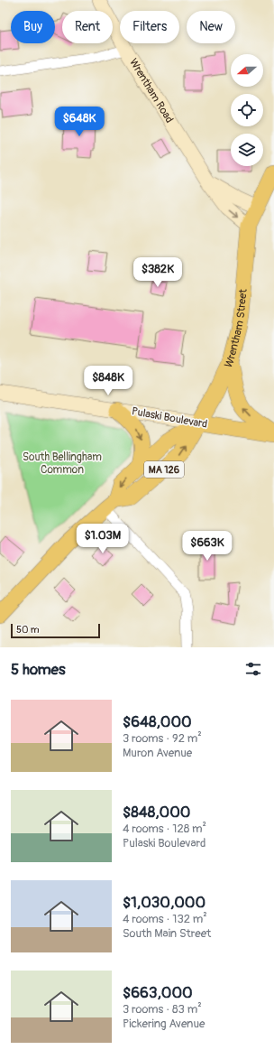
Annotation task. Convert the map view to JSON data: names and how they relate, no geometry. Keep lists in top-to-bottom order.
{
  "streets": {
    "main road": [
      "Wrentham Road",
      "Wrentham Street",
      "Pulaski Boulevard",
      "MA 126"
    ]
  },
  "crossings": [
    ["Wrentham Road", "Wrentham Street"],
    ["Wrentham Street", "Pulaski Boulevard"],
    ["Wrentham Street", "MA 126"],
    ["Pulaski Boulevard", "MA 126"]
  ],
  "parks": ["South Bellingham Common"],
  "scale_bar": "50 m",
  "north": "left",
  "page": {
    "chip": [
      "Buy",
      "Rent",
      "Filters",
      "New"
    ],
    "price": [
      "$648K",
      "$382K",
      "$848K",
      "$1.03M",
      "$663K"
    ],
    "scale": "50 m",
    "heading": "5 homes",
    "list": [
      {
        "name": "$648,000",
        "note": "3 rooms · 92 m² · Muron Avenue"
      },
      {
        "name": "$848,000",
        "note": "4 rooms · 128 m² · Pulaski Boulevard"
      },
      {
        "name": "$1,030,000",
        "note": "4 rooms · 132 m² · South Main Street"
      },
      {
        "name": "$663,000",
        "note": "3 rooms · 83 m² · Pickering Avenue"
      }
    ]
  }
}
